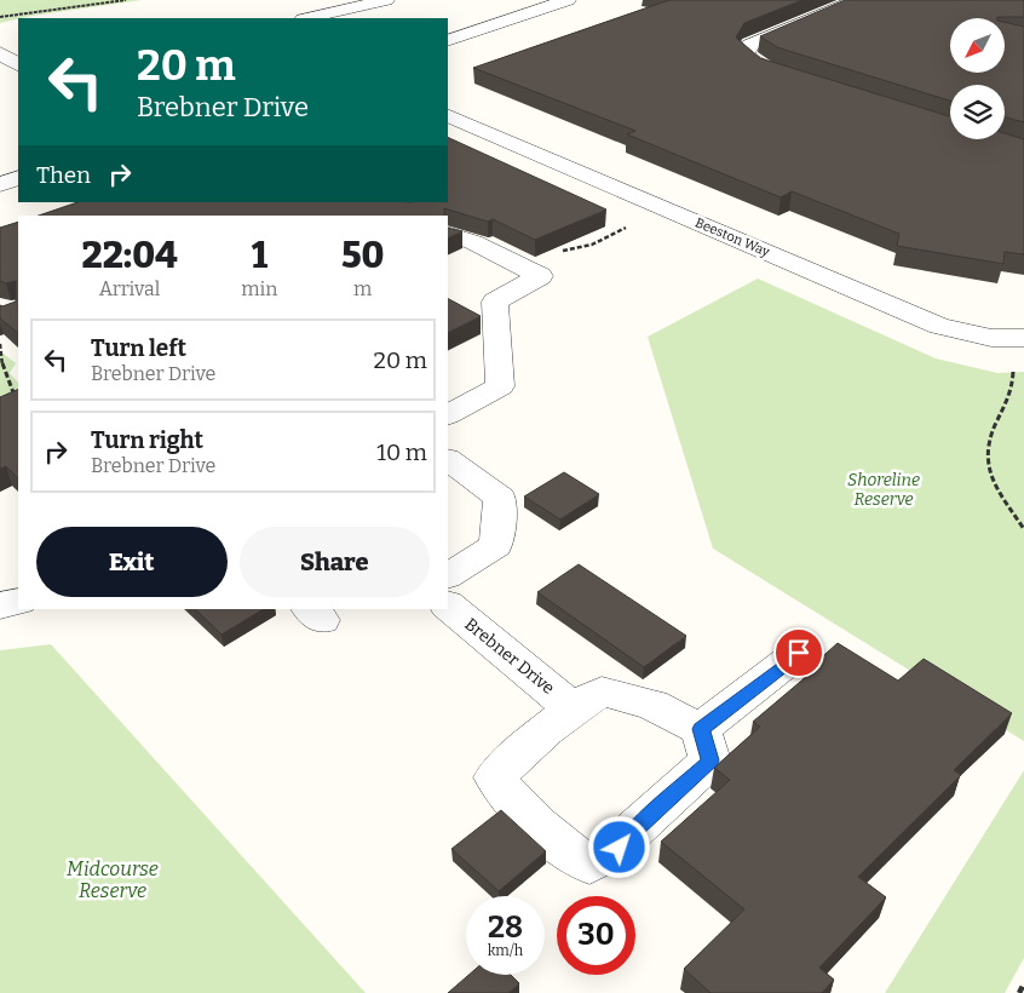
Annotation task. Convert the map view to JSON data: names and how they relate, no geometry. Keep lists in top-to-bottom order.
{
  "streets": {
    "street": ["Beeston Way", "Brebner Drive"]
  },
  "parks": ["Shoreline Reserve", "Midcourse Reserve"],
  "north": "bottom left",
  "page": {
    "turn": ["20 m", "Brebner Drive"],
    "then": "Then",
    "eta": [
      "22:04",
      "Arrival",
      "1",
      "min",
      "50",
      "m"
    ],
    "list": [
      {
        "name": "Turn left",
        "note": "Brebner Drive",
        "value": "20 m"
      },
      {
        "name": "Turn right",
        "note": "Brebner Drive",
        "value": "10 m"
      }
    ],
    "buttons": ["Exit", "Share"],
    "speed": "28 km/h",
    "limit": "30"
  }
}
